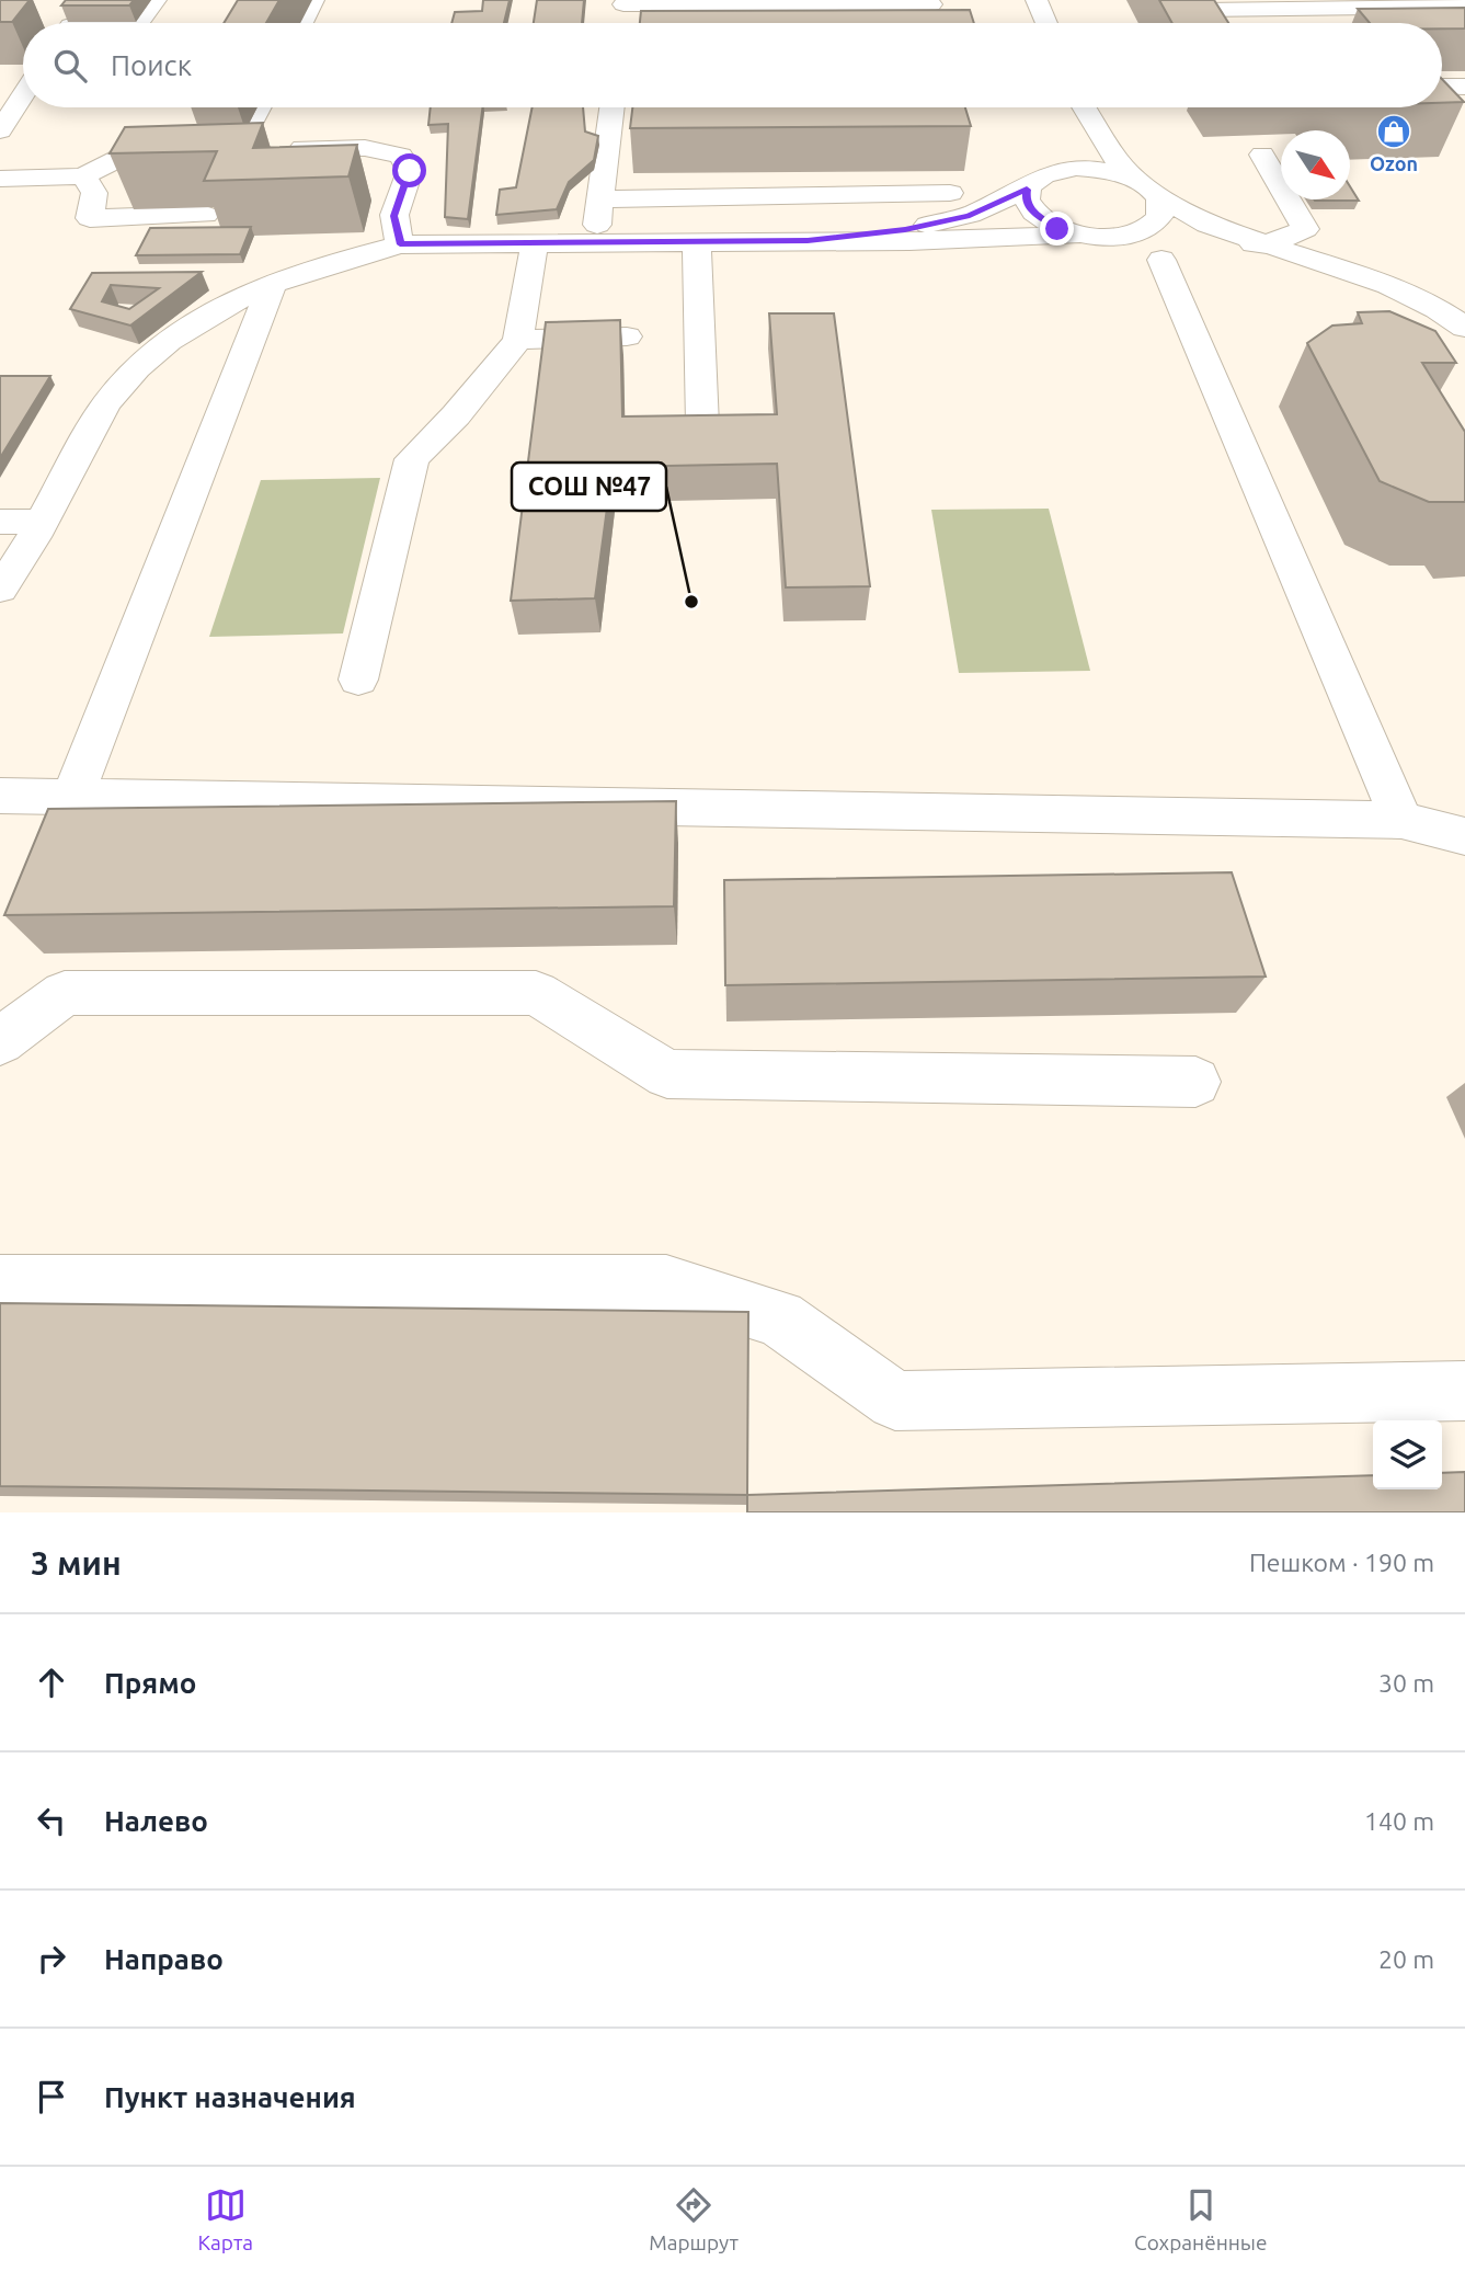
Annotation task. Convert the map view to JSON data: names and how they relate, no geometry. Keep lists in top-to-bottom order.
{
  "places": {
    "shop": ["Ozon"],
    "other": ["СОШ №47"]
  },
  "north": "bottom right",
  "page": {
    "search": "Поиск",
    "heading": ["3 мин", "Пешком · 190 m"],
    "list": [
      ["Прямо", "30 m"],
      ["Налево", "140 m"],
      ["Направо", "20 m"],
      "Пункт назначения"
    ],
    "nav": ["Карта", "Маршрут", "Сохранённые"]
  }
}
